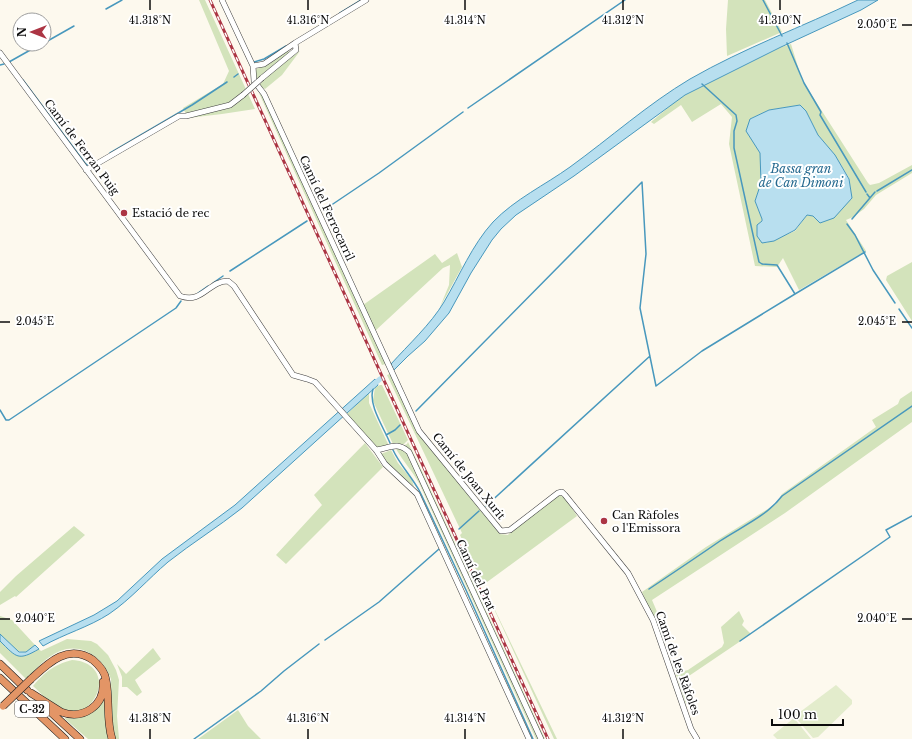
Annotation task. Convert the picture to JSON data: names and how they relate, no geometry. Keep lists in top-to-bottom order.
{
  "streets": {
    "highway": ["C-32"],
    "street": [
      "Camí de Ferran Puig",
      "Camí del Ferrocarril",
      "Camí de Joan Xurit",
      "Camí del Prat",
      "Camí de les Ràfoles"
    ]
  },
  "crossings": [
    ["Camí de Ferran Puig", "Camí del Prat"],
    ["Camí del Ferrocarril", "Camí de Joan Xurit"],
    ["Camí de Joan Xurit", "Camí de les Ràfoles"]
  ],
  "water": ["Bassa gran de Can Dimoni"],
  "places": ["Estació de rec", "Can Ràfoles o l'Emissora"],
  "scale_bar": "100 m",
  "north": "left",
  "coordinates": [
    "41.318°N",
    "41.316°N",
    "41.314°N",
    "41.312°N",
    "41.310°N",
    "2.050°E",
    "2.045°E",
    "2.040°E"
  ]
}
